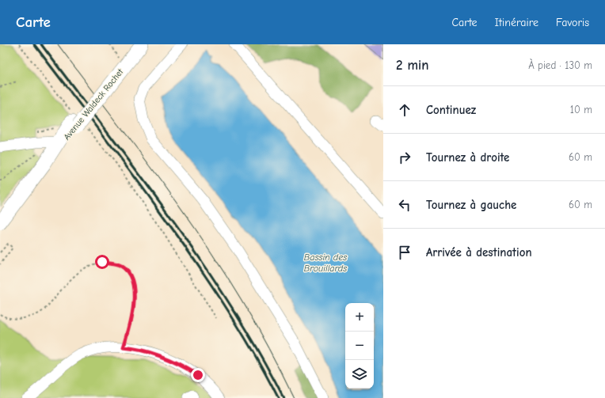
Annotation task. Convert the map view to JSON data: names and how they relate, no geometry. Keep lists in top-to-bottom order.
{
  "streets": {
    "main road": ["Avenue Waldeck Rochet"]
  },
  "water": ["Bassin des Brouillards"],
  "page": {
    "header": "Carte",
    "nav": ["Carte", "Itinéraire", "Favoris"],
    "heading": ["2 min", "À pied · 130 m"],
    "list": [
      ["Continuez", "10 m"],
      ["Tournez à droite", "60 m"],
      ["Tournez à gauche", "60 m"],
      "Arrivée à destination"
    ],
    "map_buttons": ["+", "−"]
  }
}
